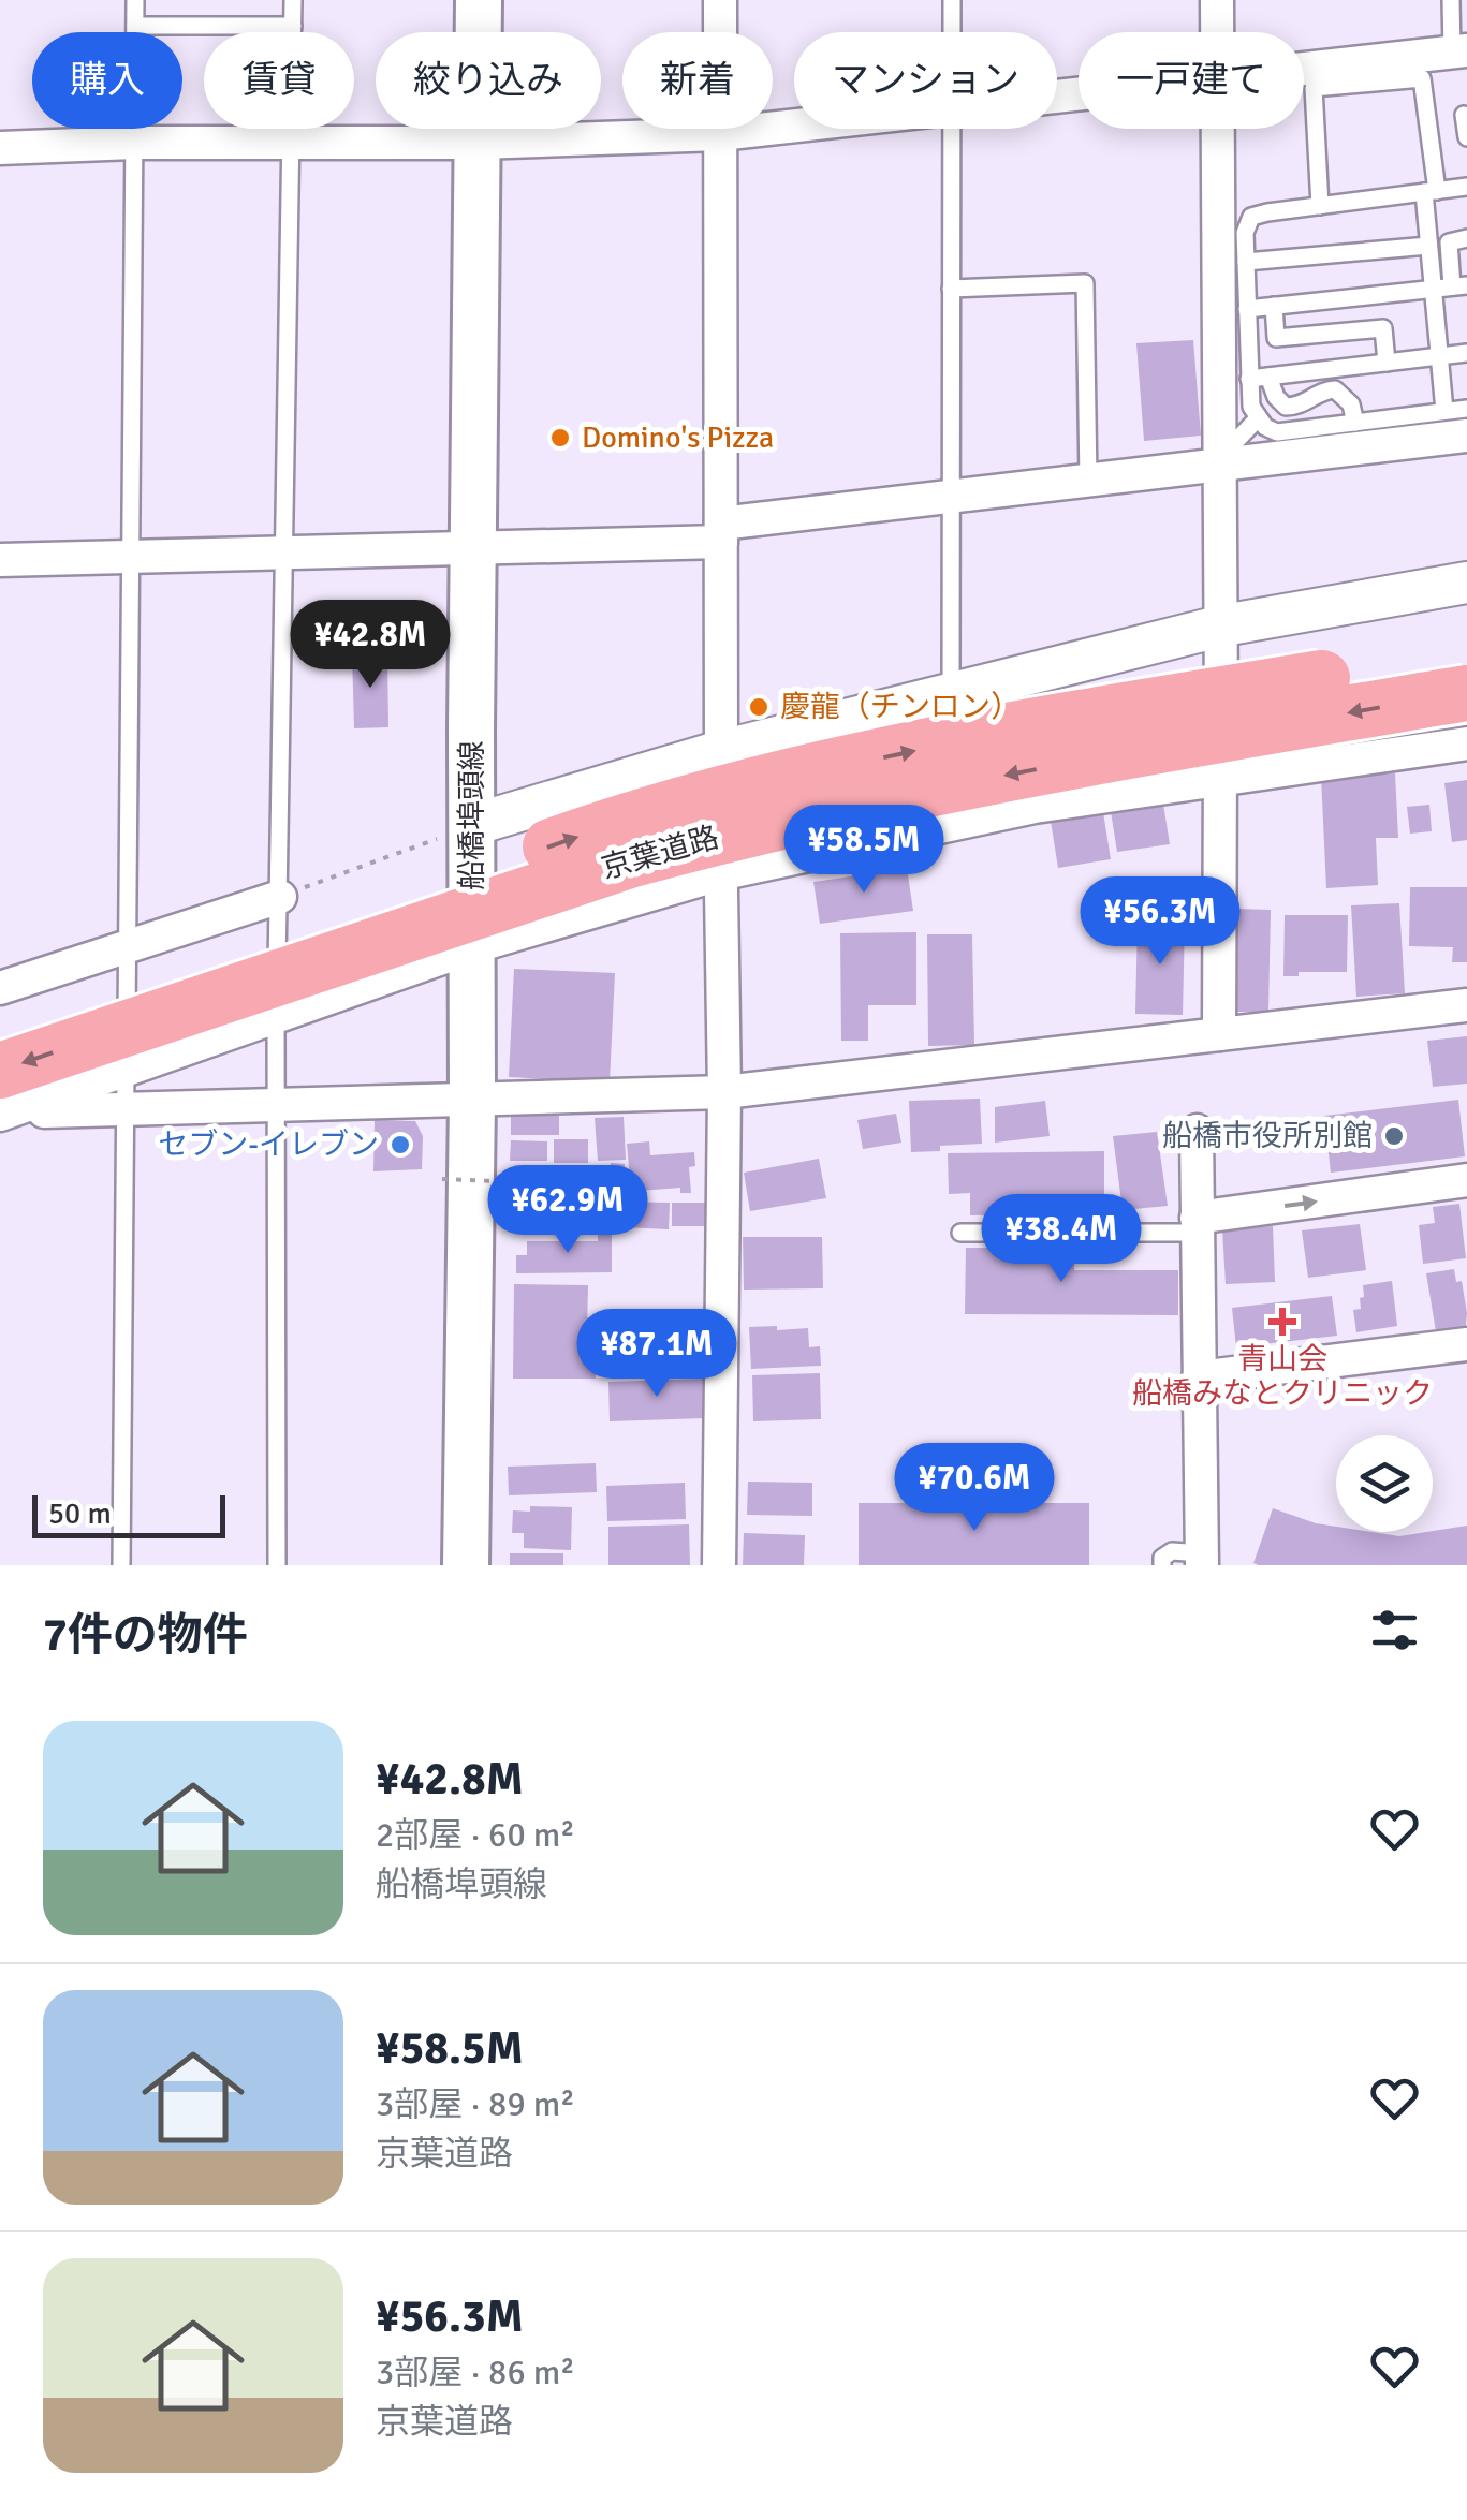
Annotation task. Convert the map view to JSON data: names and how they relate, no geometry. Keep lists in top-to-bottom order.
{
  "streets": {
    "highway": ["京葉道路"],
    "main road": ["船橋埠頭線"]
  },
  "places": {
    "other": [
      "Domino's Pizza",
      "慶龍（チンロン）",
      "船橋市役所別館",
      "セブン-イレブン"
    ],
    "health": ["青山会 船橋みなとクリニック"]
  },
  "scale_bar": "50 m",
  "page": {
    "chip": [
      "購入",
      "賃貸",
      "絞り込み",
      "新着",
      "マンション",
      "一戸建て"
    ],
    "price": [
      "¥42.8M",
      "¥58.5M",
      "¥56.3M",
      "¥62.9M",
      "¥38.4M",
      "¥87.1M",
      "¥70.6M"
    ],
    "scale": "50 m",
    "heading": "7件の物件",
    "list": [
      {
        "name": "¥42.8M",
        "note": "2部屋 · 60 m² · 船橋埠頭線"
      },
      {
        "name": "¥58.5M",
        "note": "3部屋 · 89 m² · 京葉道路"
      },
      {
        "name": "¥56.3M",
        "note": "3部屋 · 86 m² · 京葉道路"
      }
    ]
  }
}
